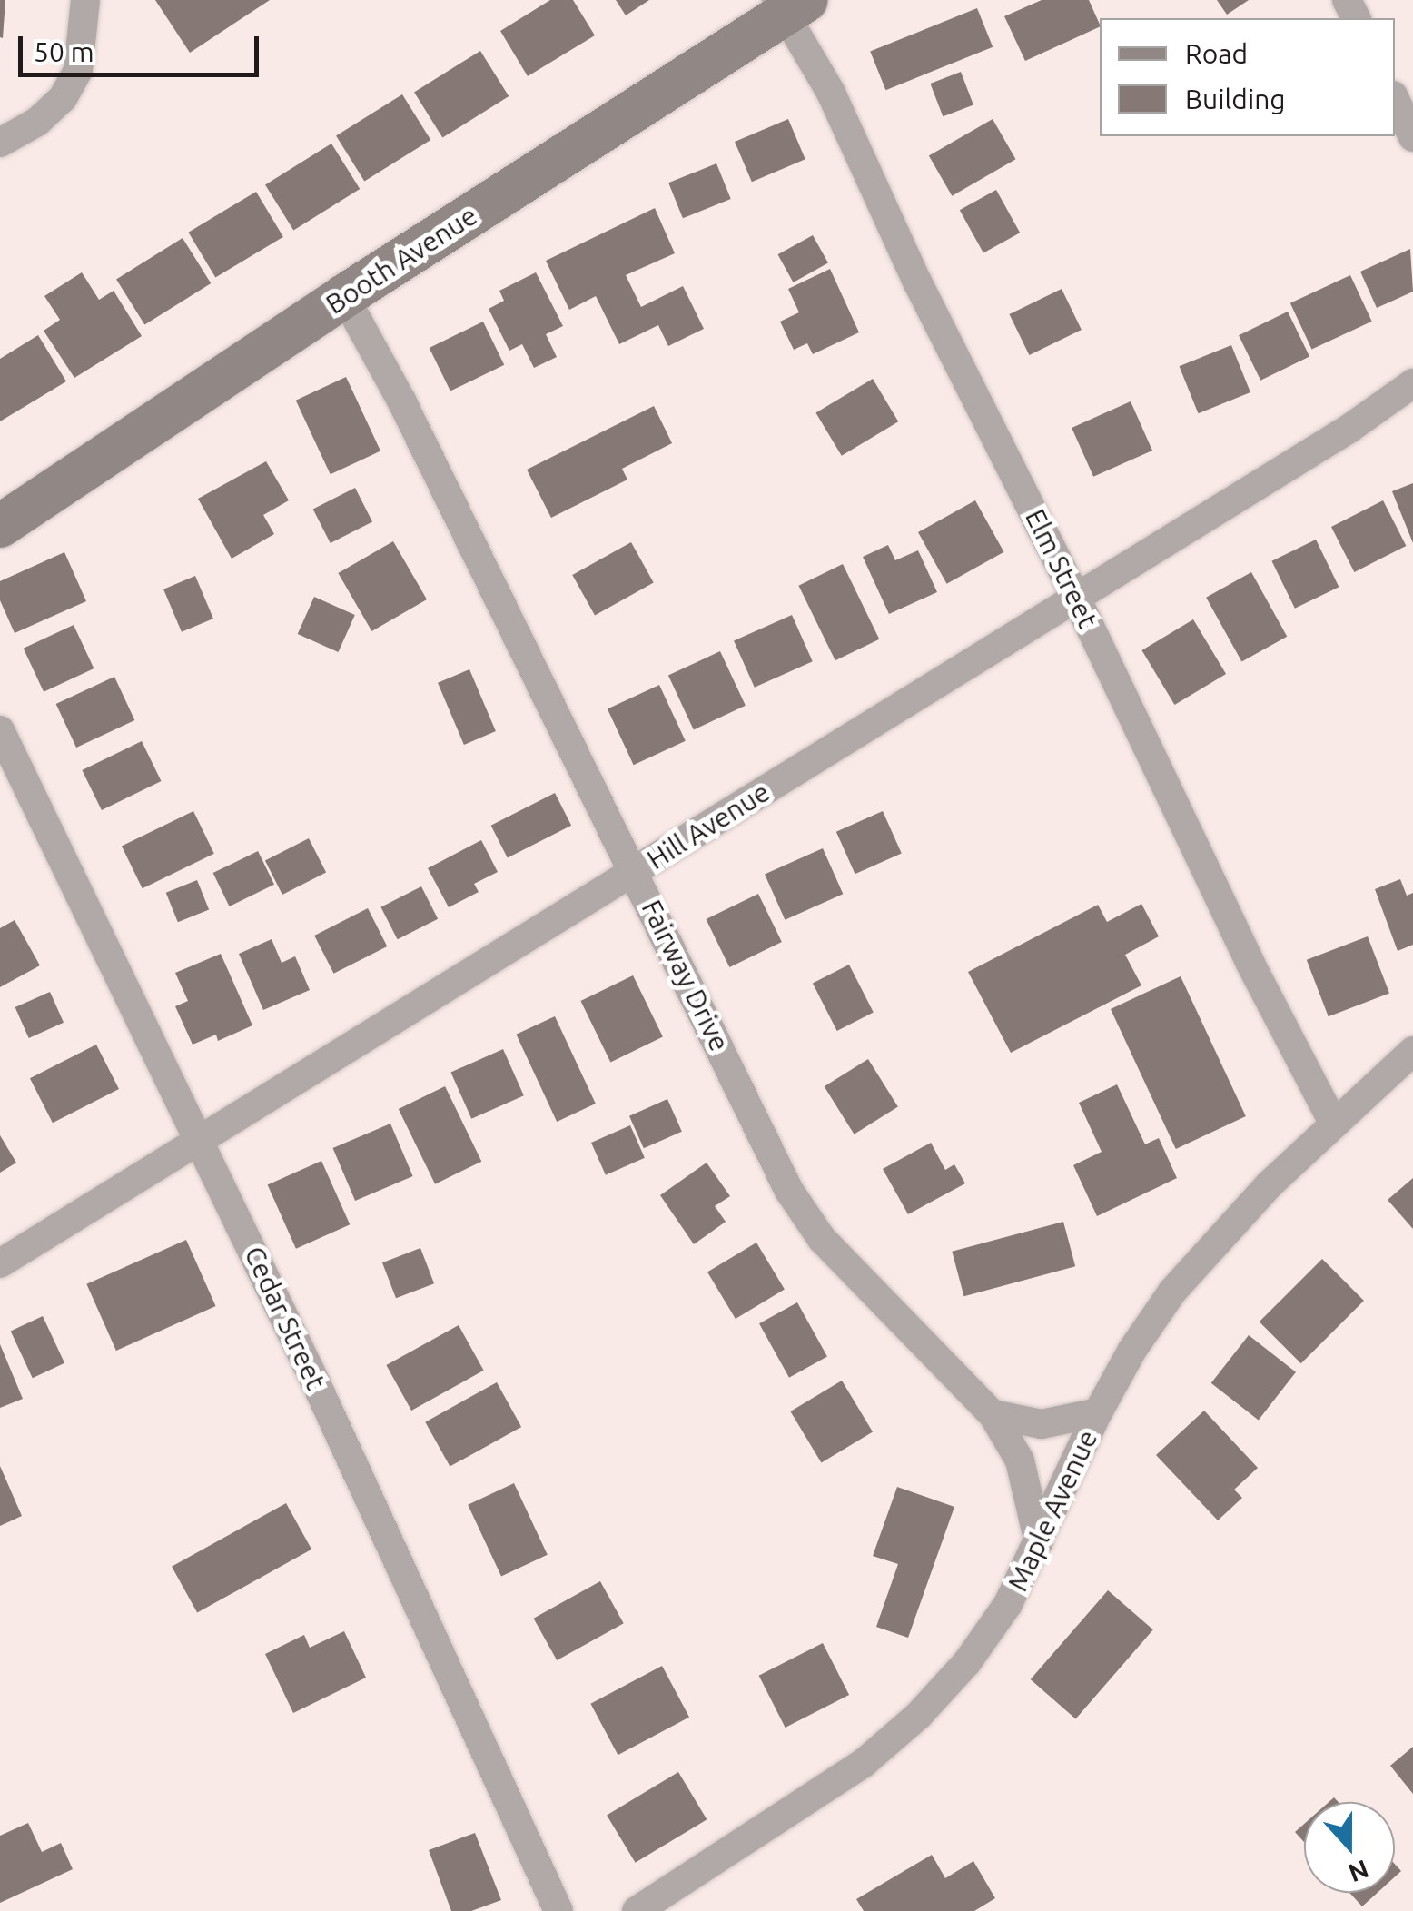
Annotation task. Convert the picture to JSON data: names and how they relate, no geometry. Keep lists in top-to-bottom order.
{
  "streets": {
    "street": [
      "Booth Avenue",
      "Elm Street",
      "Hill Avenue",
      "Fairway Drive",
      "Cedar Street",
      "Maple Avenue"
    ]
  },
  "crossings": [
    ["Booth Avenue", "Elm Street"],
    ["Booth Avenue", "Fairway Drive"],
    ["Elm Street", "Hill Avenue"],
    ["Elm Street", "Maple Avenue"],
    ["Hill Avenue", "Fairway Drive"],
    ["Hill Avenue", "Cedar Street"],
    ["Fairway Drive", "Maple Avenue"]
  ],
  "legend": ["Road", "Building"],
  "scale_bar": "50 m",
  "north": "bottom"
}
